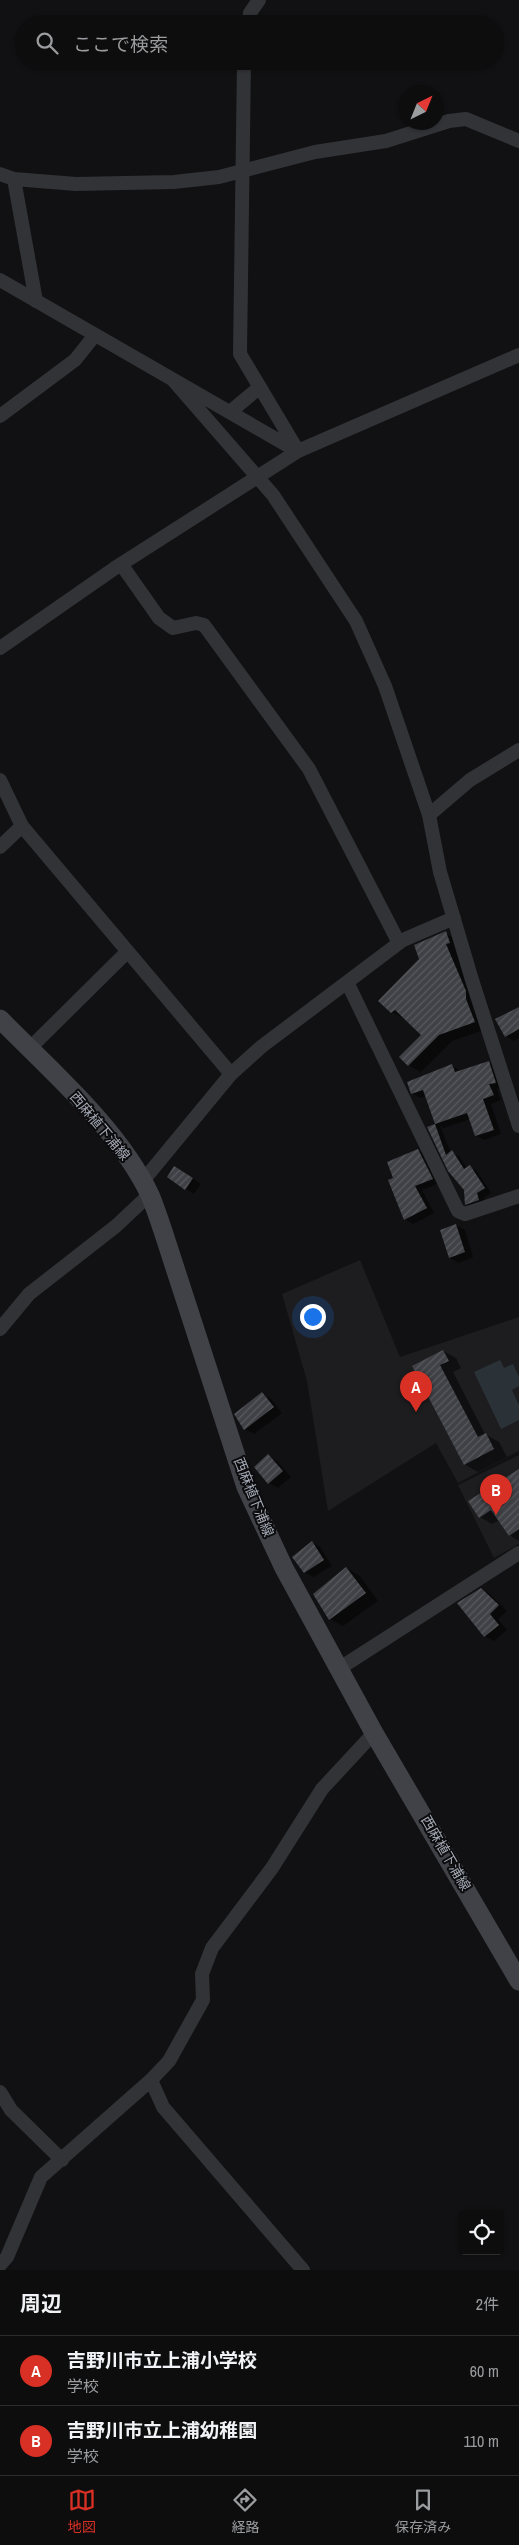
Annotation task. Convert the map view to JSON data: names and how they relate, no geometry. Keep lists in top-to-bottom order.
{
  "streets": {
    "main road": ["西麻植下浦線"]
  },
  "north": "top right",
  "page": {
    "search": "ここで検索",
    "pins": ["A", "B"],
    "heading": ["周辺", "2件"],
    "list": [
      {
        "mark": "A",
        "name": "吉野川市立上浦小学校",
        "note": "学校",
        "value": "60 m"
      },
      {
        "mark": "B",
        "name": "吉野川市立上浦幼稚園",
        "note": "学校",
        "value": "110 m"
      }
    ],
    "nav": ["地図", "経路", "保存済み"]
  }
}
